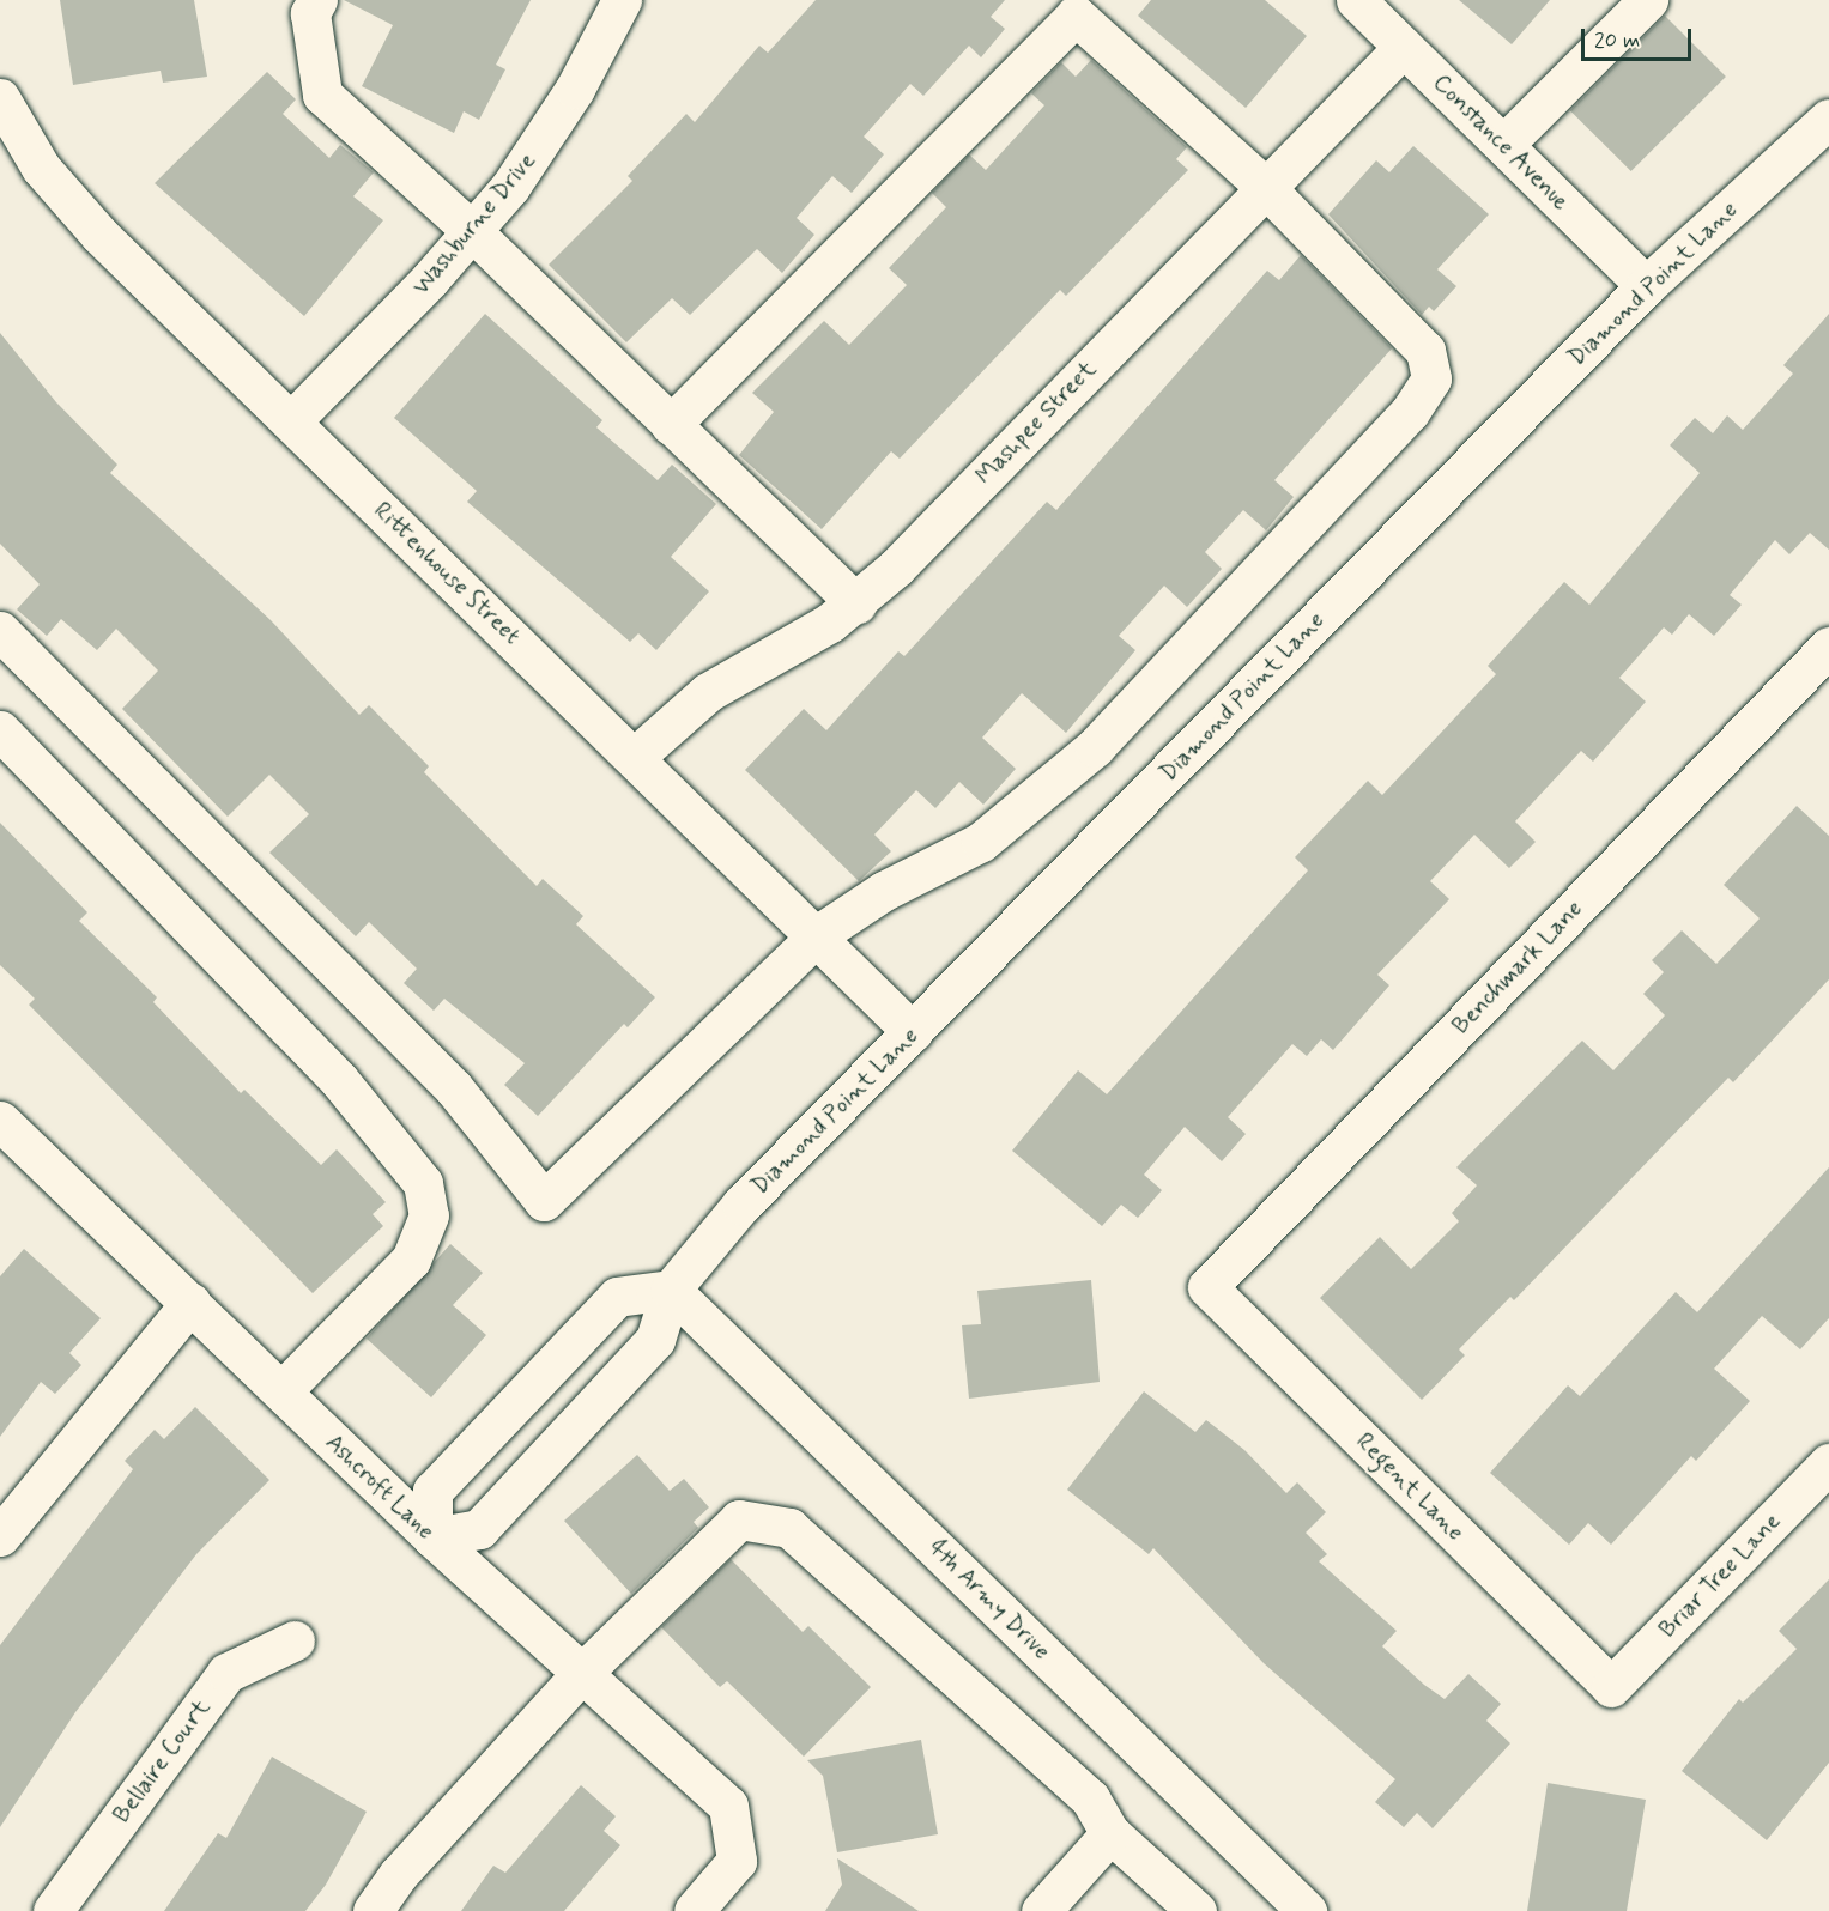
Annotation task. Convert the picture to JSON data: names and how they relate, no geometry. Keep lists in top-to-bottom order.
{
  "streets": {
    "street": [
      "Constance Avenue",
      "Washburne Drive",
      "Diamond Point Lane",
      "Mashpee Street",
      "Rittenhouse Street",
      "Benchmark Lane",
      "Ashcroft Lane",
      "Regent Lane",
      "Briar Tree Lane",
      "4th Army Drive",
      "Bellaire Court"
    ]
  },
  "crossings": [
    ["Constance Avenue", "Diamond Point Lane"],
    ["Constance Avenue", "Mashpee Street"],
    ["Washburne Drive", "Rittenhouse Street"],
    ["Diamond Point Lane", "Rittenhouse Street"],
    ["Diamond Point Lane", "Ashcroft Lane"],
    ["Diamond Point Lane", "4th Army Drive"],
    ["Mashpee Street", "Rittenhouse Street"],
    ["Benchmark Lane", "Regent Lane"],
    ["Regent Lane", "Briar Tree Lane"]
  ],
  "scale_bar": "20 m"
}
